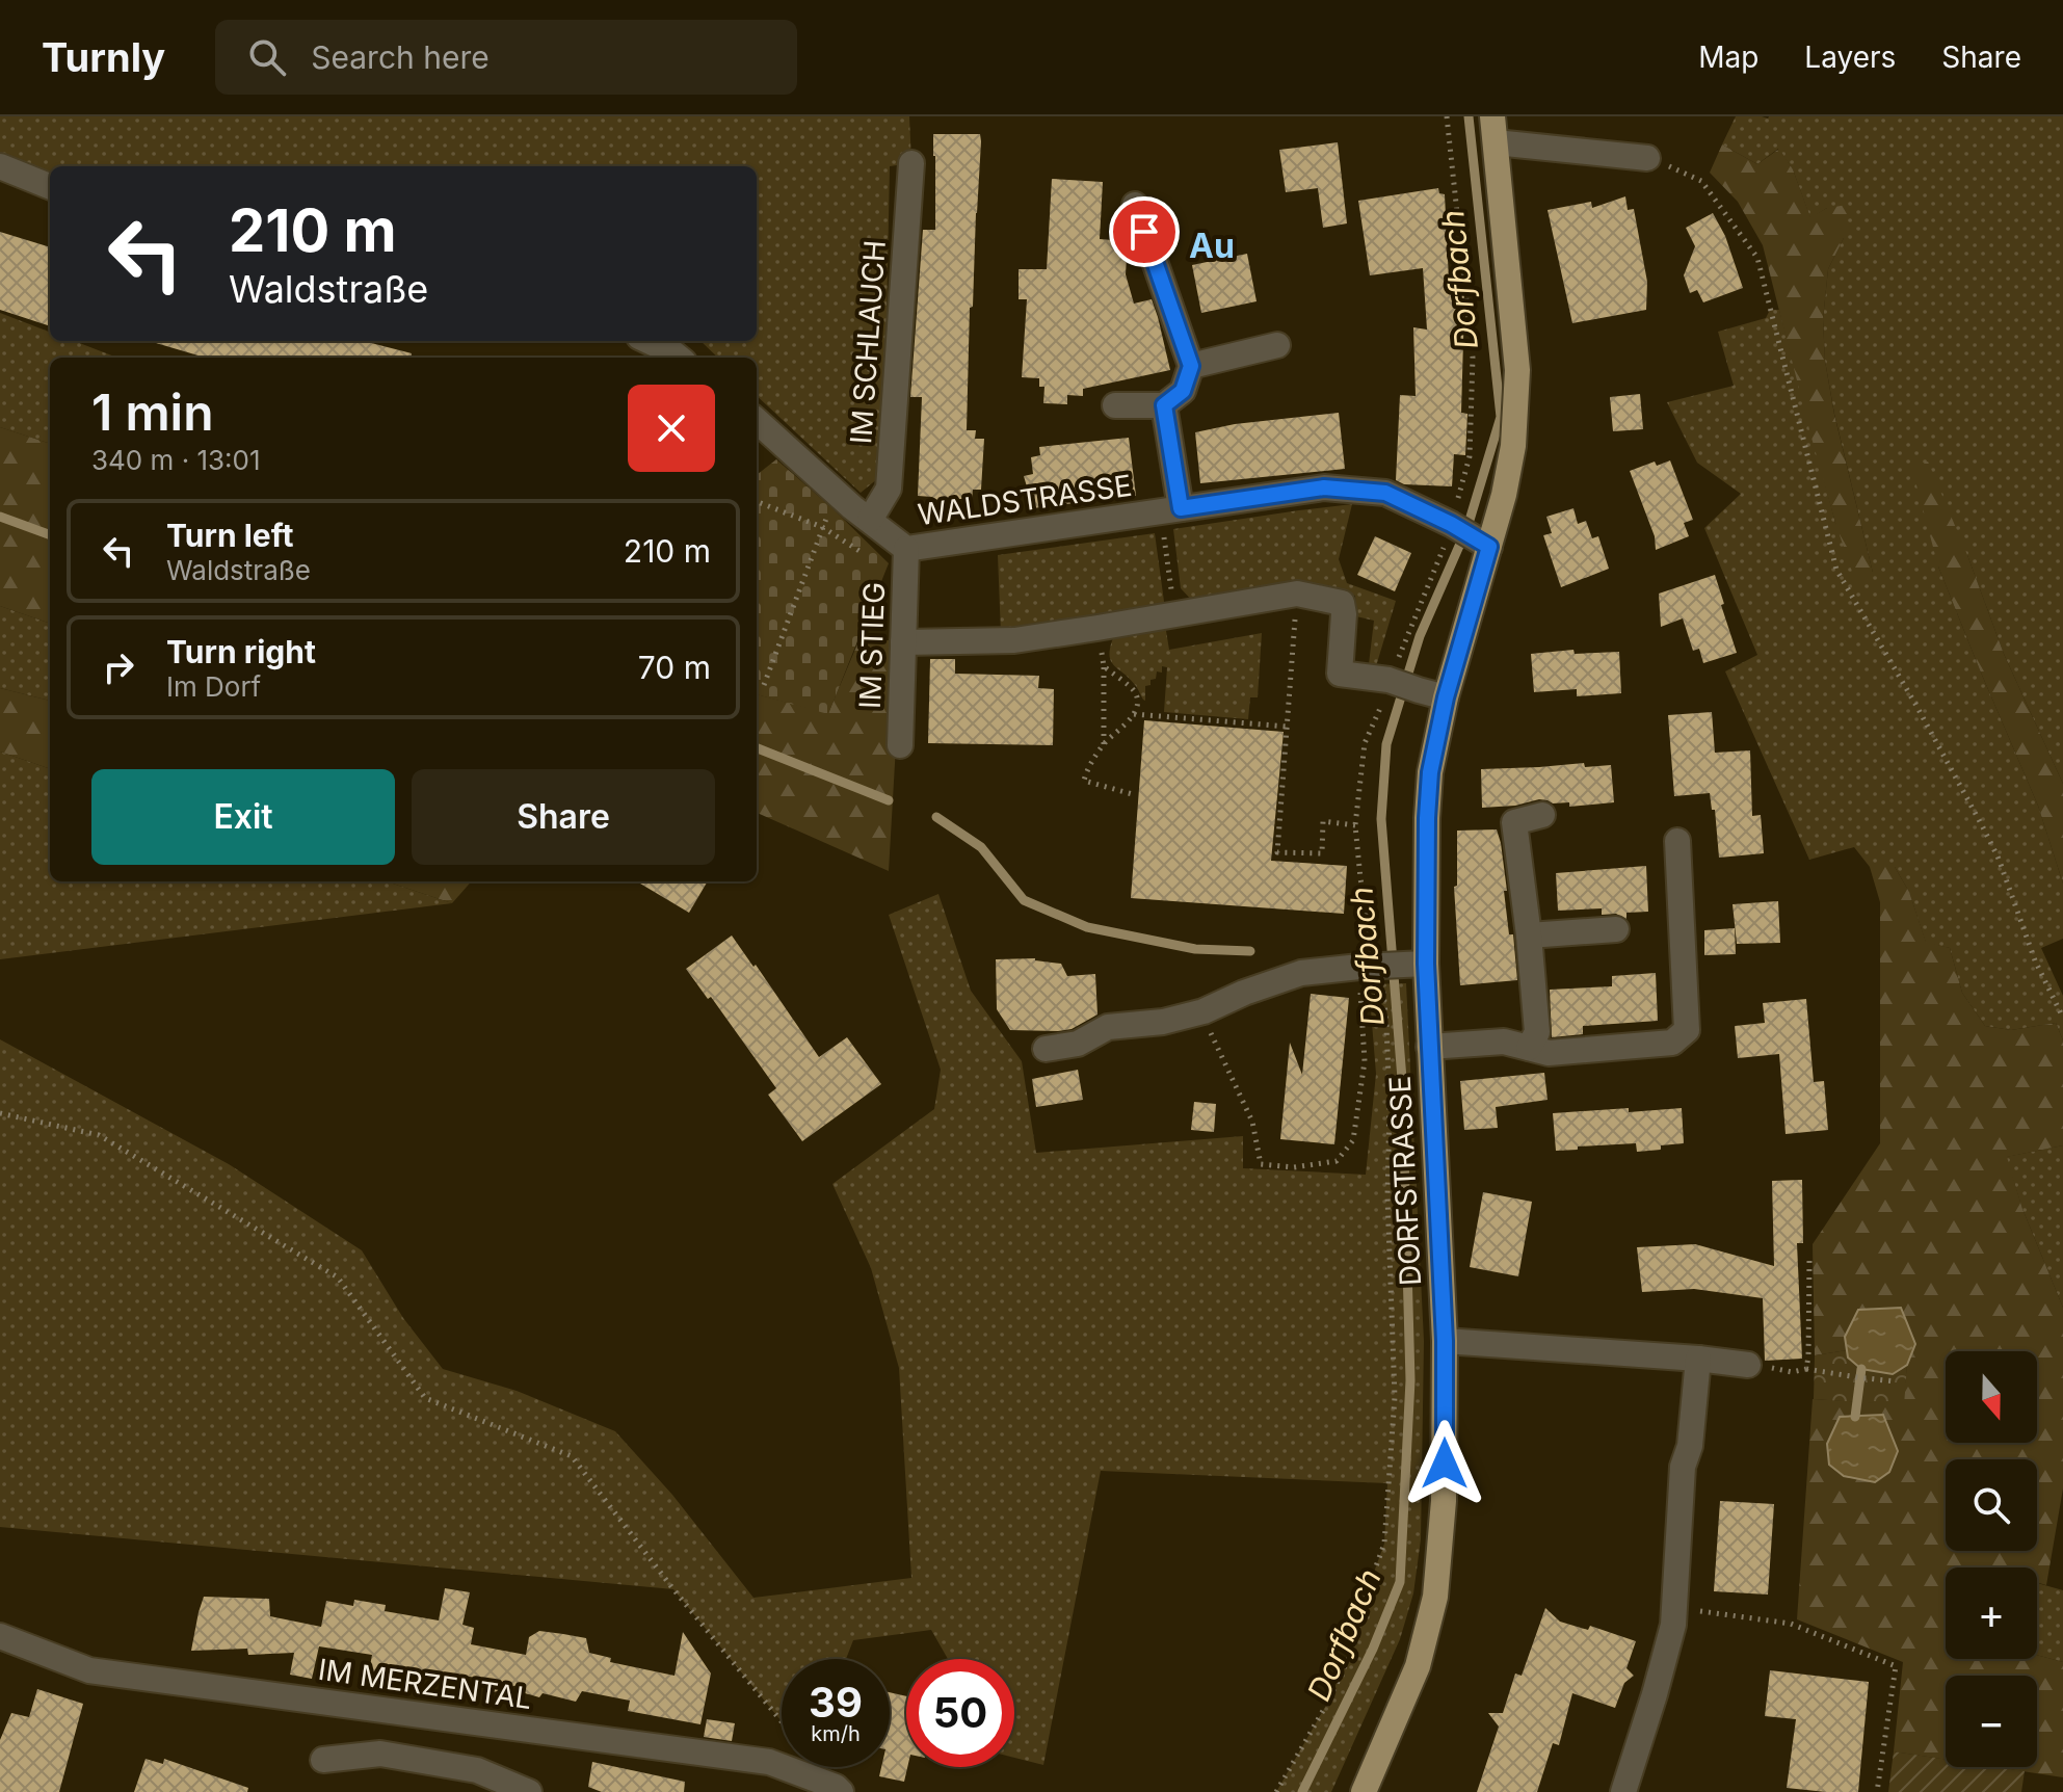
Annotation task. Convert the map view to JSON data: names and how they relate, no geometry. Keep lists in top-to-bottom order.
{
  "streets": {
    "main road": ["DORFSTRASSE"],
    "street": [
      "IM SCHLAUCH",
      "WALDSTRASSE",
      "IM STIEG",
      "IM MERZENTAL"
    ]
  },
  "crossings": [
    ["IM SCHLAUCH", "WALDSTRASSE"],
    ["WALDSTRASSE", "IM STIEG"],
    ["WALDSTRASSE", "DORFSTRASSE"]
  ],
  "districts": ["Au"],
  "water": ["Dorfbach"],
  "north": "bottom",
  "page": {
    "header": "Turnly",
    "search": "Search here",
    "nav": ["Map", "Layers", "Share"],
    "turn": ["210 m", "Waldstraße"],
    "heading": ["1 min", "340 m · 13:01"],
    "list": [
      {
        "name": "Turn left",
        "note": "Waldstraße",
        "value": "210 m"
      },
      {
        "name": "Turn right",
        "note": "Im Dorf",
        "value": "70 m"
      }
    ],
    "buttons": ["Exit", "Share"],
    "map_buttons": ["+", "−"],
    "speed": "39 km/h",
    "limit": "50"
  }
}
